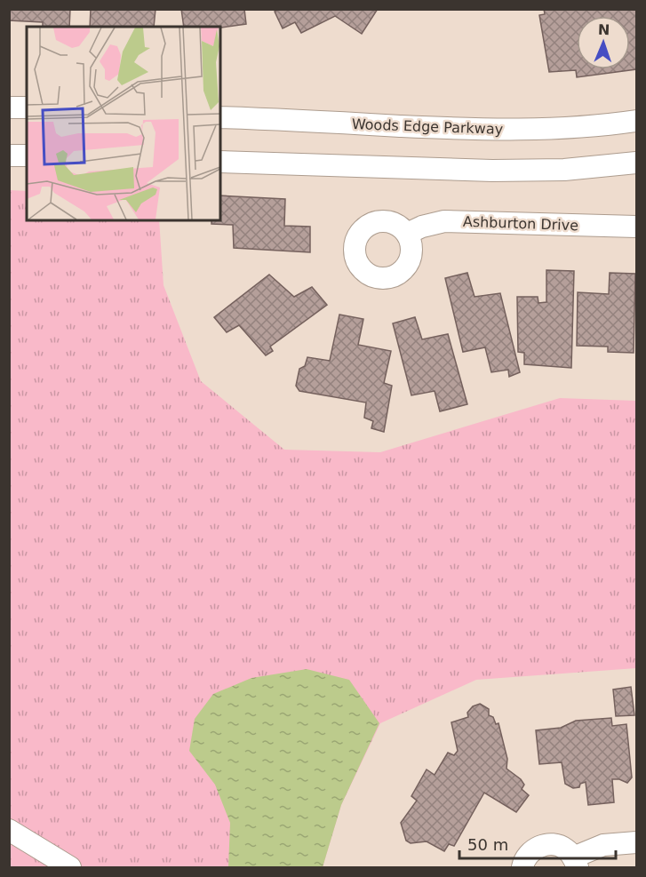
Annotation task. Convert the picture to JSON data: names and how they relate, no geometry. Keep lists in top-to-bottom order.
{
  "streets": {
    "street": ["Woods Edge Parkway", "Ashburton Drive"]
  },
  "scale_bar": "50 m",
  "north": "top"
}
